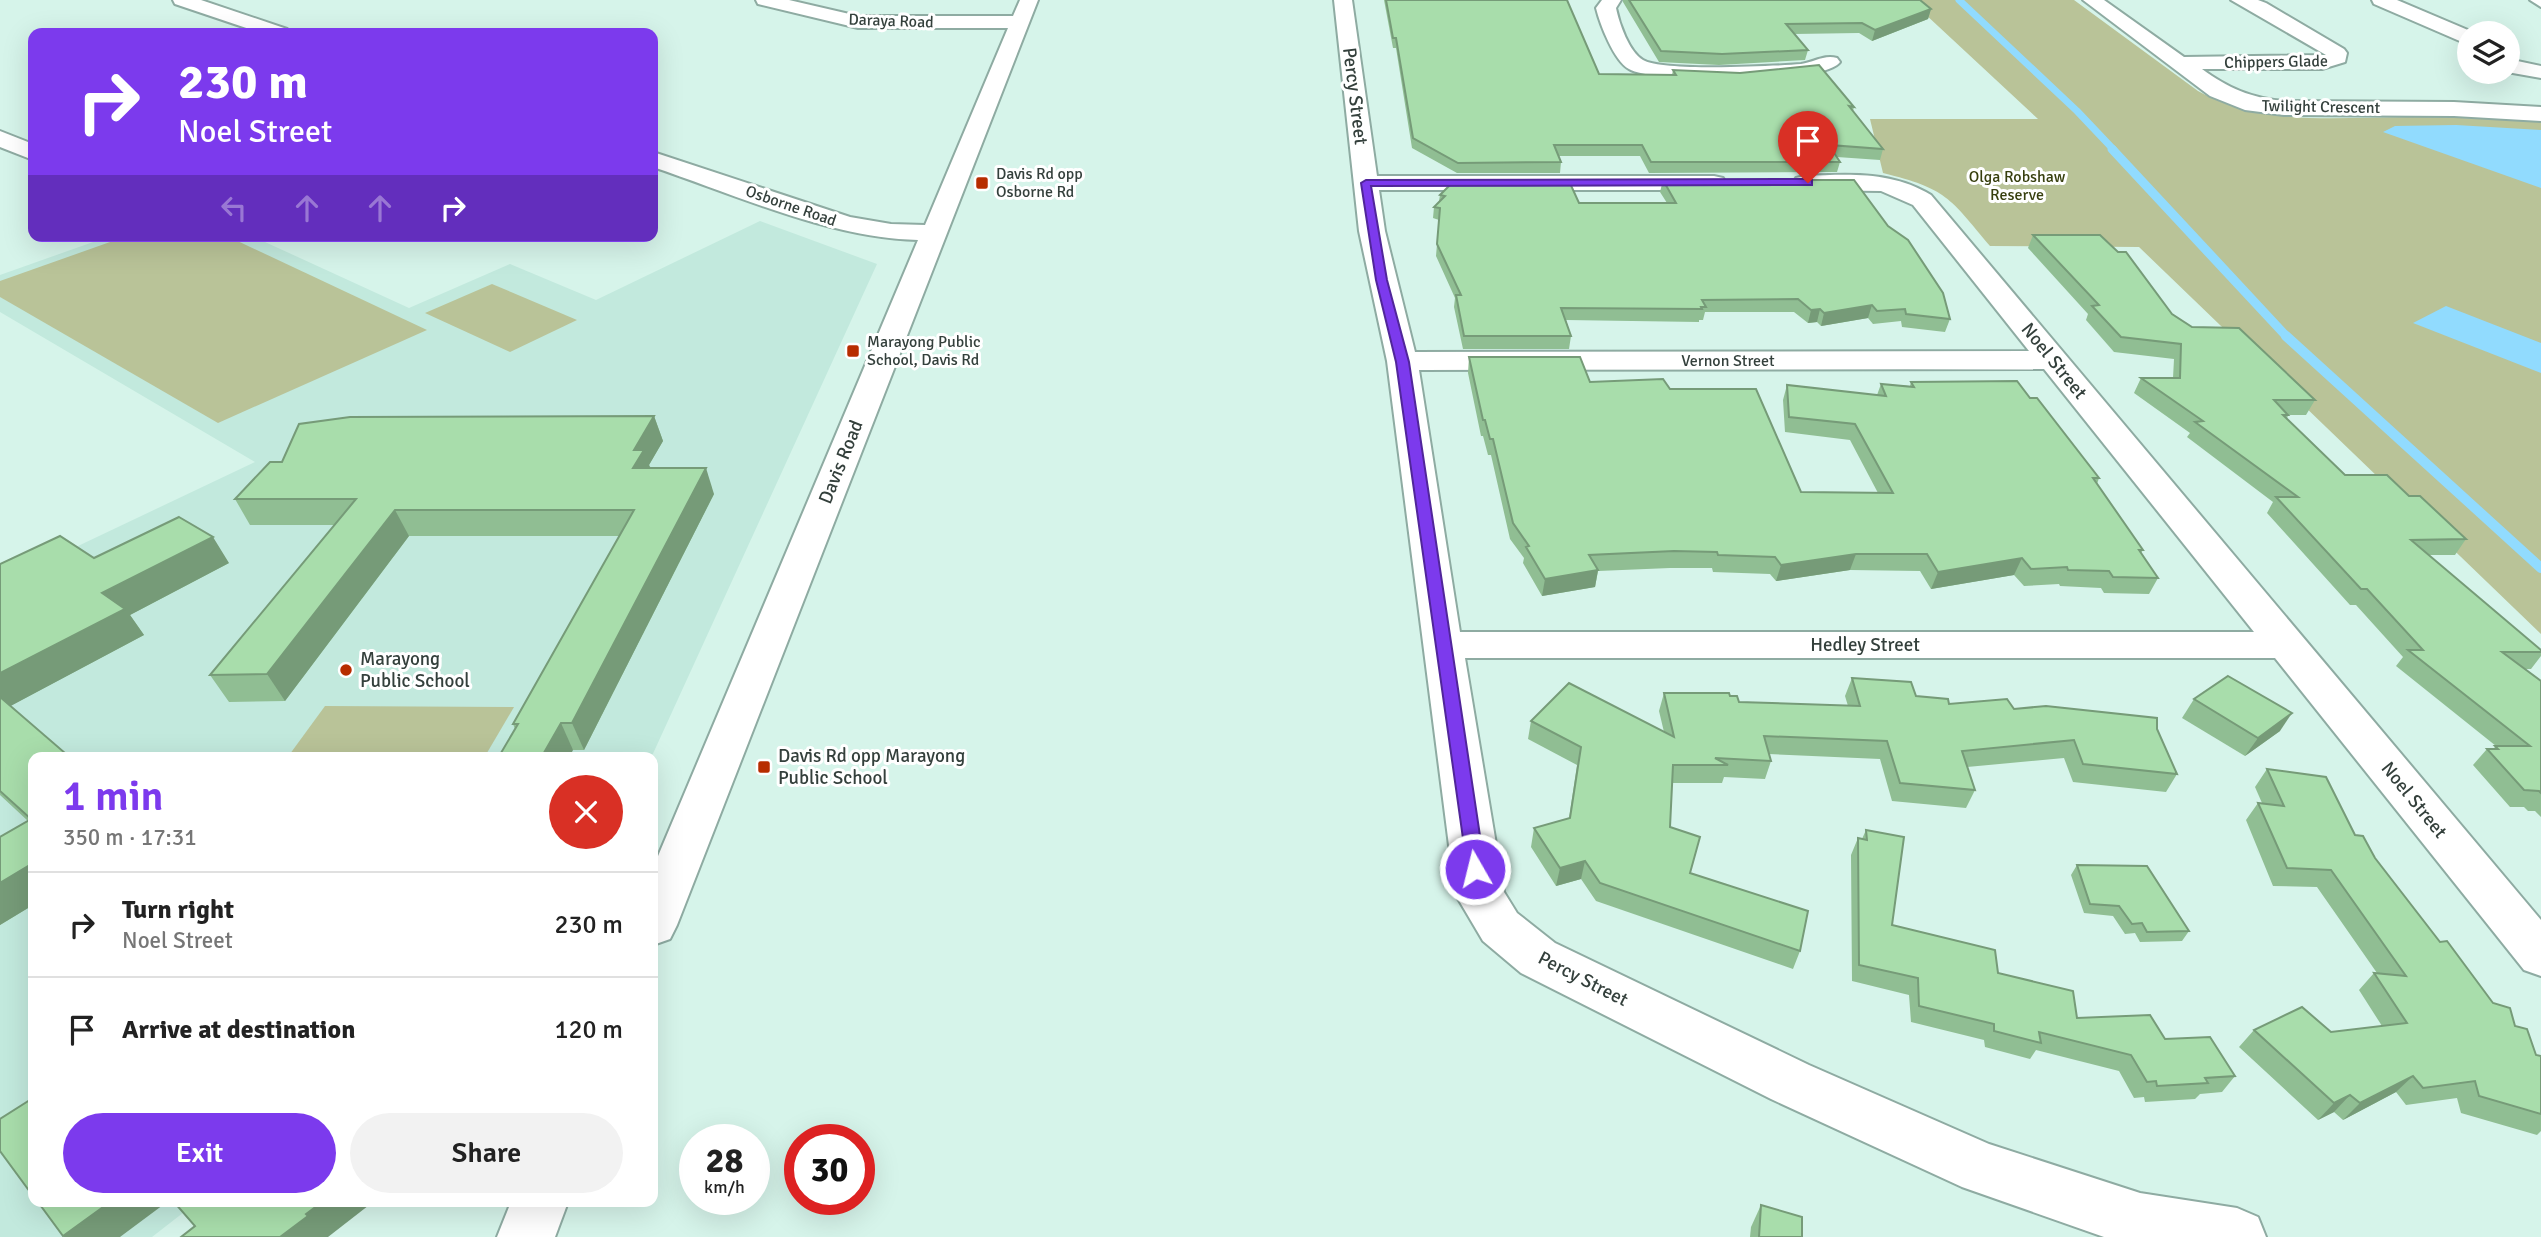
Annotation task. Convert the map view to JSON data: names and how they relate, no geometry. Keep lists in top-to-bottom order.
{
  "streets": {
    "street": [
      "Daraya Road",
      "Chippers Glade",
      "Percy Street",
      "Twilight Crescent",
      "Osborne Road",
      "Vernon Street",
      "Noel Street",
      "Davis Road",
      "Hedley Street"
    ]
  },
  "crossings": [
    ["Daraya Road", "Davis Road"],
    ["Chippers Glade", "Twilight Crescent"],
    ["Percy Street", "Vernon Street"],
    ["Percy Street", "Hedley Street"],
    ["Osborne Road", "Davis Road"],
    ["Vernon Street", "Noel Street"],
    ["Noel Street", "Hedley Street"]
  ],
  "parks": ["Olga Robshaw Reserve"],
  "places": {
    "transit": ["Davis Rd opp Osborne Rd", "Marayong Public School, Davis Rd", "Davis Rd opp Marayong Public School"],
    "other": ["Marayong Public School"]
  },
  "page": {
    "turn": ["230 m", "Noel Street"],
    "heading": ["1 min", "350 m · 17:31"],
    "list": [
      {
        "name": "Turn right",
        "note": "Noel Street",
        "value": "230 m"
      },
      {
        "name": "Arrive at destination",
        "value": "120 m"
      }
    ],
    "buttons": ["Exit", "Share"],
    "speed": "28 km/h",
    "limit": "30"
  }
}
